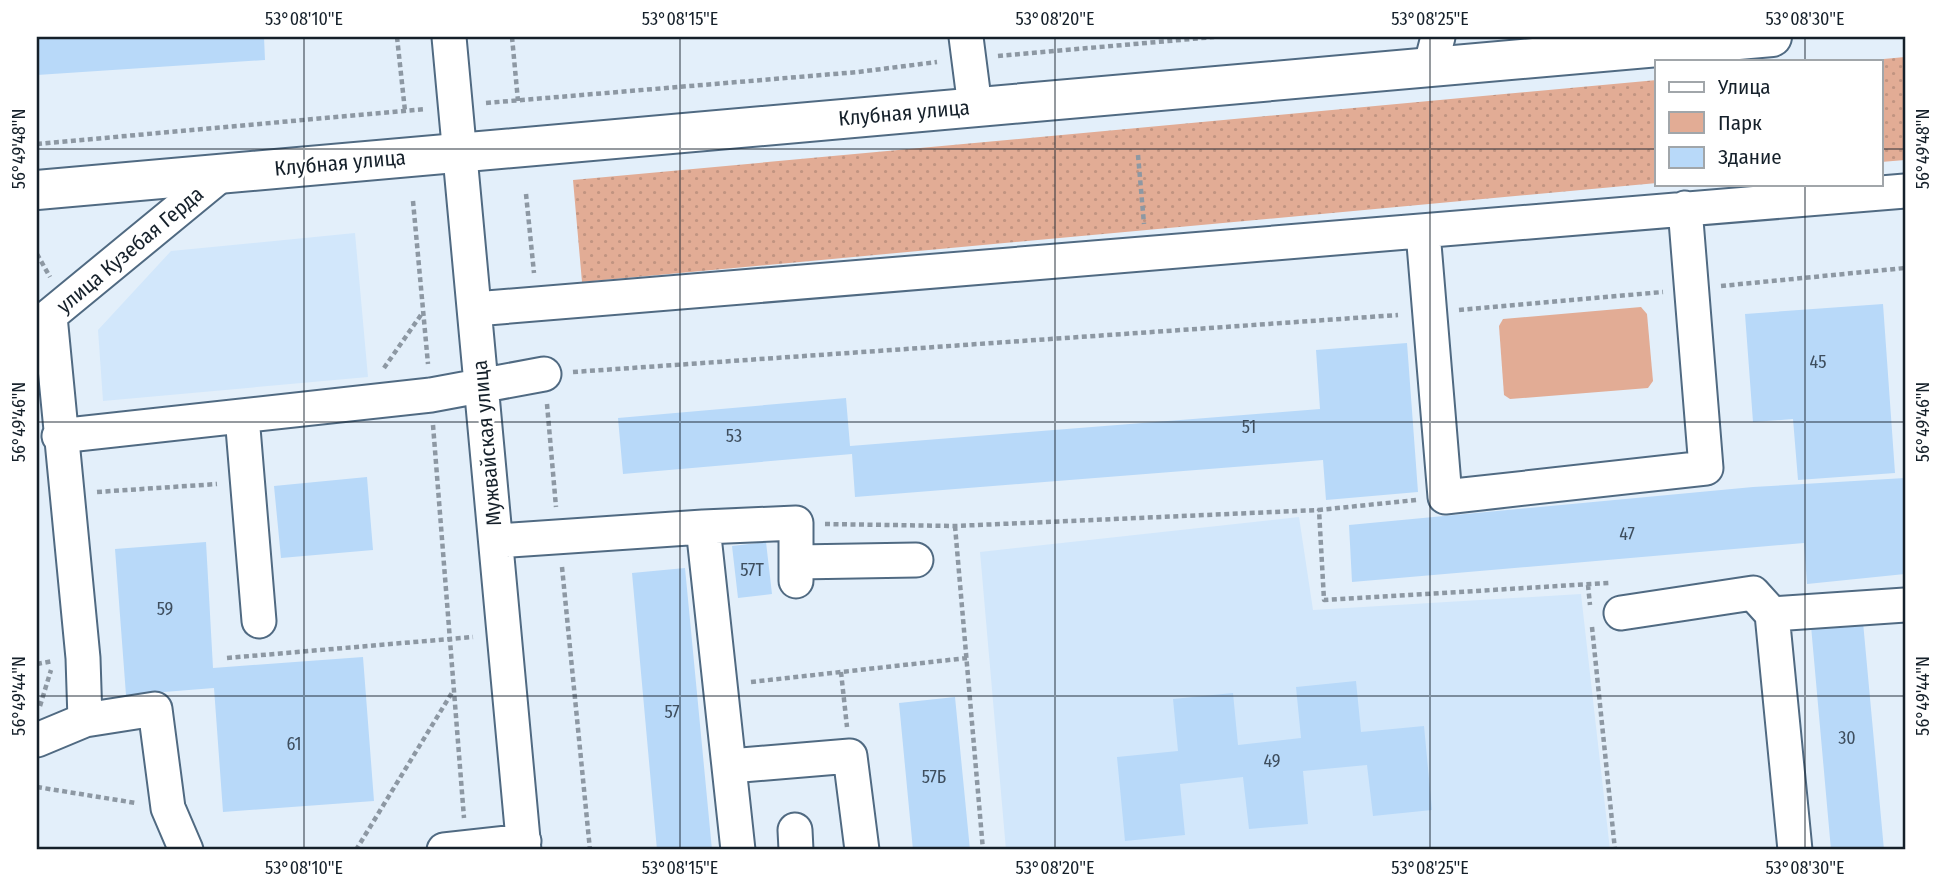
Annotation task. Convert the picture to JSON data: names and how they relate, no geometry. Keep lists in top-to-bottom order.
{
  "streets": {
    "main road": ["Клубная улица"],
    "street": ["улица Кузебая Герда", "Мужвайская улица"]
  },
  "crossings": [
    ["Клубная улица", "улица Кузебая Герда"],
    ["Клубная улица", "Мужвайская улица"]
  ],
  "house_numbers": [
    "45",
    "51",
    "53",
    "47",
    "57Т",
    "59",
    "57",
    "30",
    "61",
    "49",
    "57Б"
  ],
  "legend": ["Улица", "Парк", "Здание"],
  "coordinates": [
    "53°08'10\"E",
    "53°08'15\"E",
    "53°08'20\"E",
    "53°08'25\"E",
    "53°08'30\"E",
    "56°49'48\"N",
    "56°49'46\"N",
    "56°49'44\"N"
  ]
}
